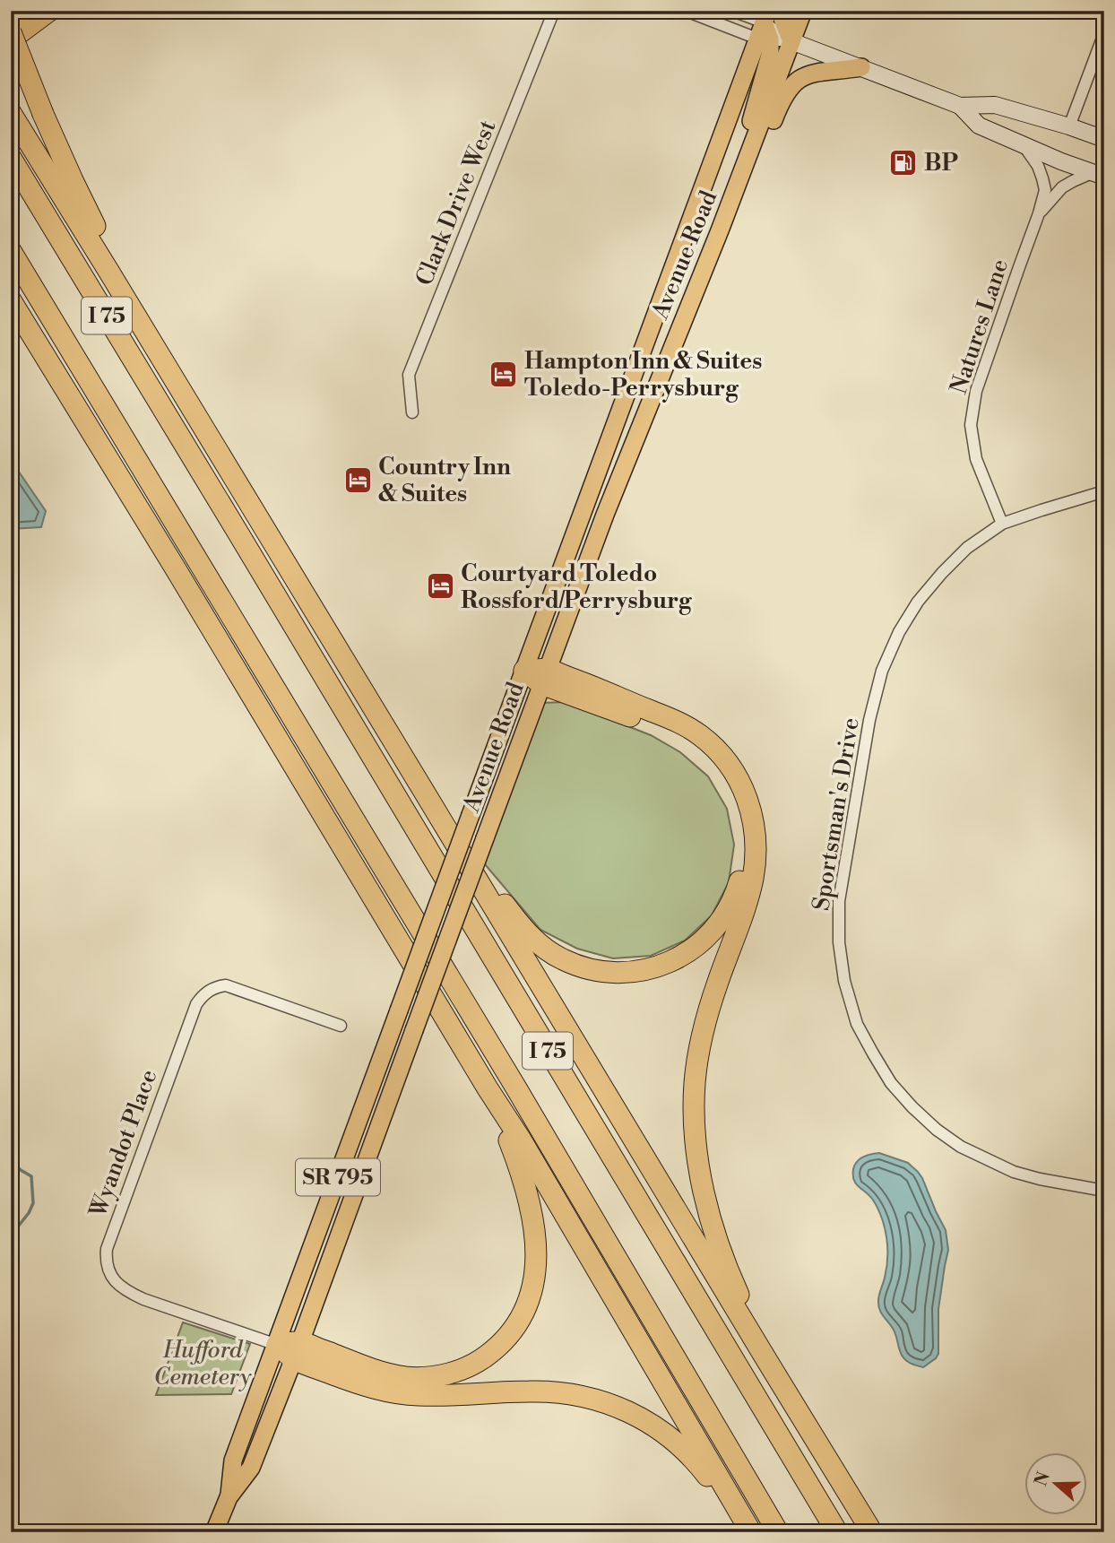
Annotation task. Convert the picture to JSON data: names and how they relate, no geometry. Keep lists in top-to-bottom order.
{
  "streets": {
    "highway": ["I 75"],
    "main road": ["Avenue Road", "SR 795"],
    "street": [
      "Clark Drive West",
      "Natures Lane",
      "Sportsman's Drive",
      "Wyandot Place"
    ]
  },
  "crossings": [
    ["Avenue Road", "Wyandot Place"],
    ["Natures Lane", "Sportsman's Drive"]
  ],
  "parks": ["Hufford Cemetery"],
  "places": {
    "fuel station": ["BP"],
    "hotel": ["Hampton Inn & Suites Toledo-Perrysburg", "Country Inn & Suites", "Courtyard Toledo Rossford/Perrysburg"]
  },
  "north": "left"
}
